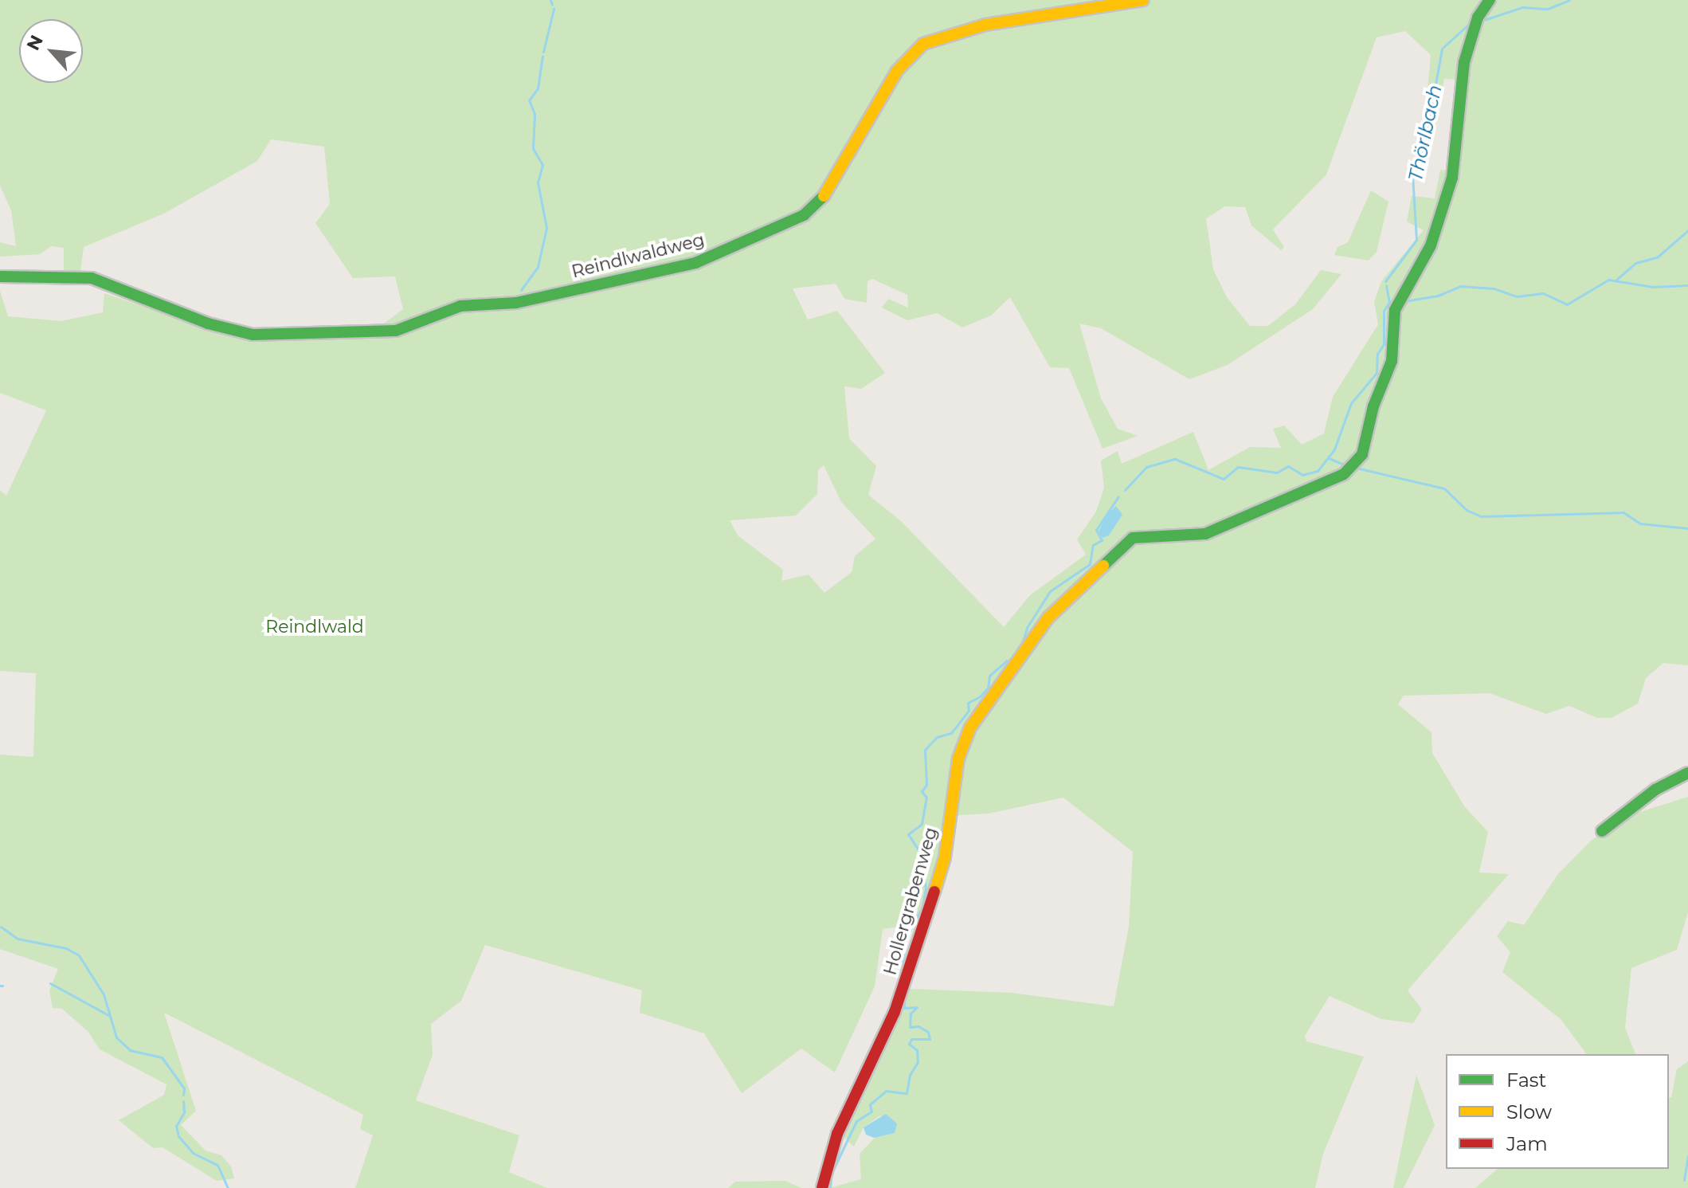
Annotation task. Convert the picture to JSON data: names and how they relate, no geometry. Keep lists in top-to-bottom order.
{
  "streets": {
    "street": ["Reindlwaldweg", "Hollergrabenweg"]
  },
  "water": ["Thörlbach"],
  "parks": ["Reindlwald"],
  "legend": ["Fast", "Slow", "Jam"],
  "north": "top left"
}
